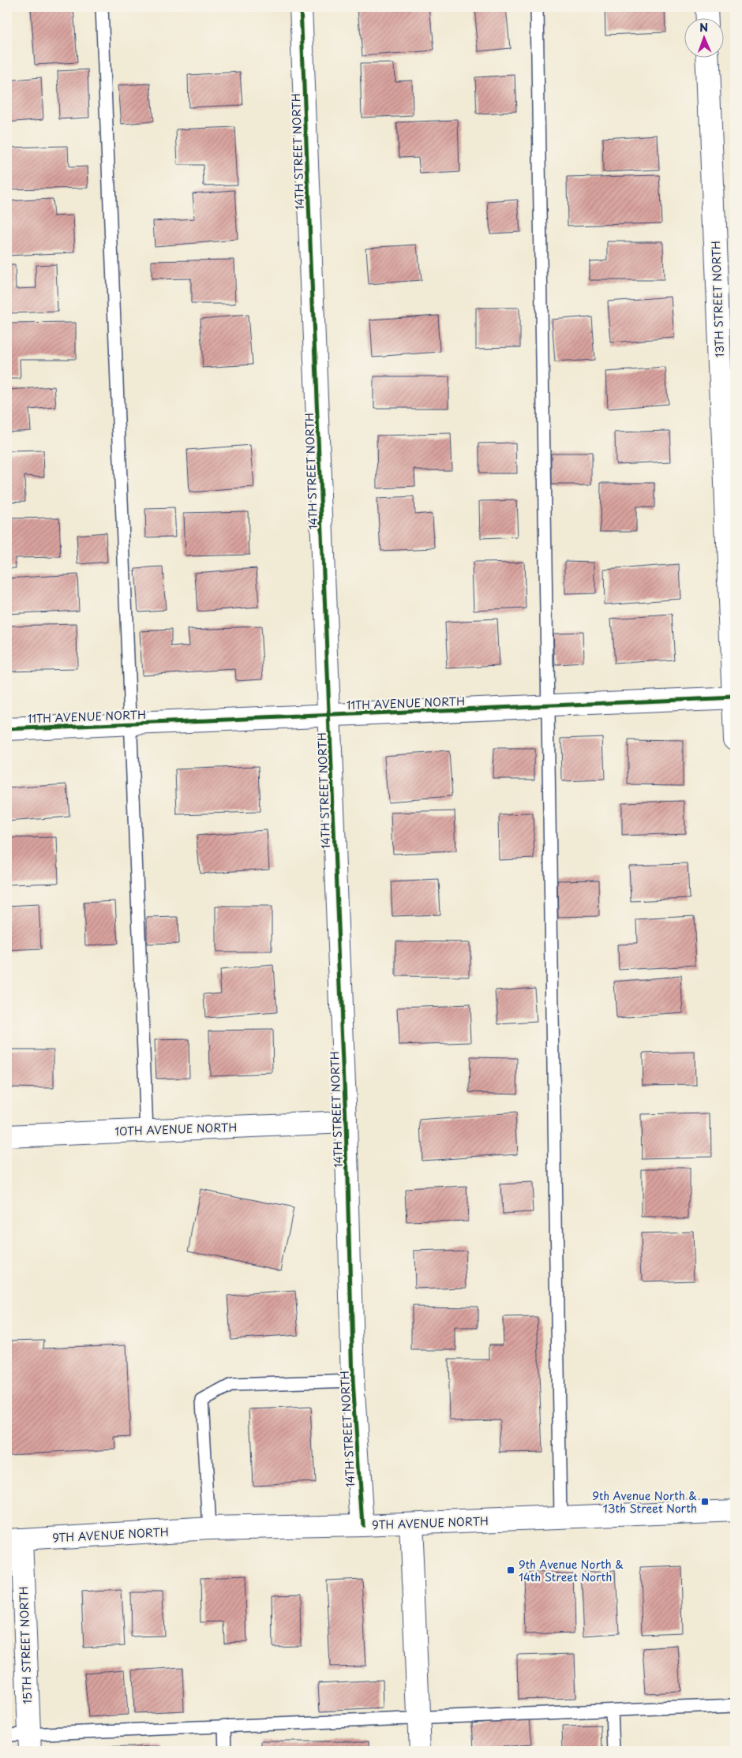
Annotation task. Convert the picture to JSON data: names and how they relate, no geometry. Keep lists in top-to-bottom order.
{
  "streets": {
    "street": [
      "14TH STREET NORTH",
      "13TH STREET NORTH",
      "11TH AVENUE NORTH",
      "10TH AVENUE NORTH",
      "9TH AVENUE NORTH",
      "15TH STREET NORTH"
    ]
  },
  "crossings": [
    ["14TH STREET NORTH", "11TH AVENUE NORTH"],
    ["14TH STREET NORTH", "10TH AVENUE NORTH"],
    ["14TH STREET NORTH", "9TH AVENUE NORTH"],
    ["13TH STREET NORTH", "11TH AVENUE NORTH"],
    ["9TH AVENUE NORTH", "15TH STREET NORTH"]
  ],
  "places": {
    "transit": ["9th Avenue North & 13th Street North", "9th Avenue North & 14th Street North"]
  },
  "north": "top"
}
